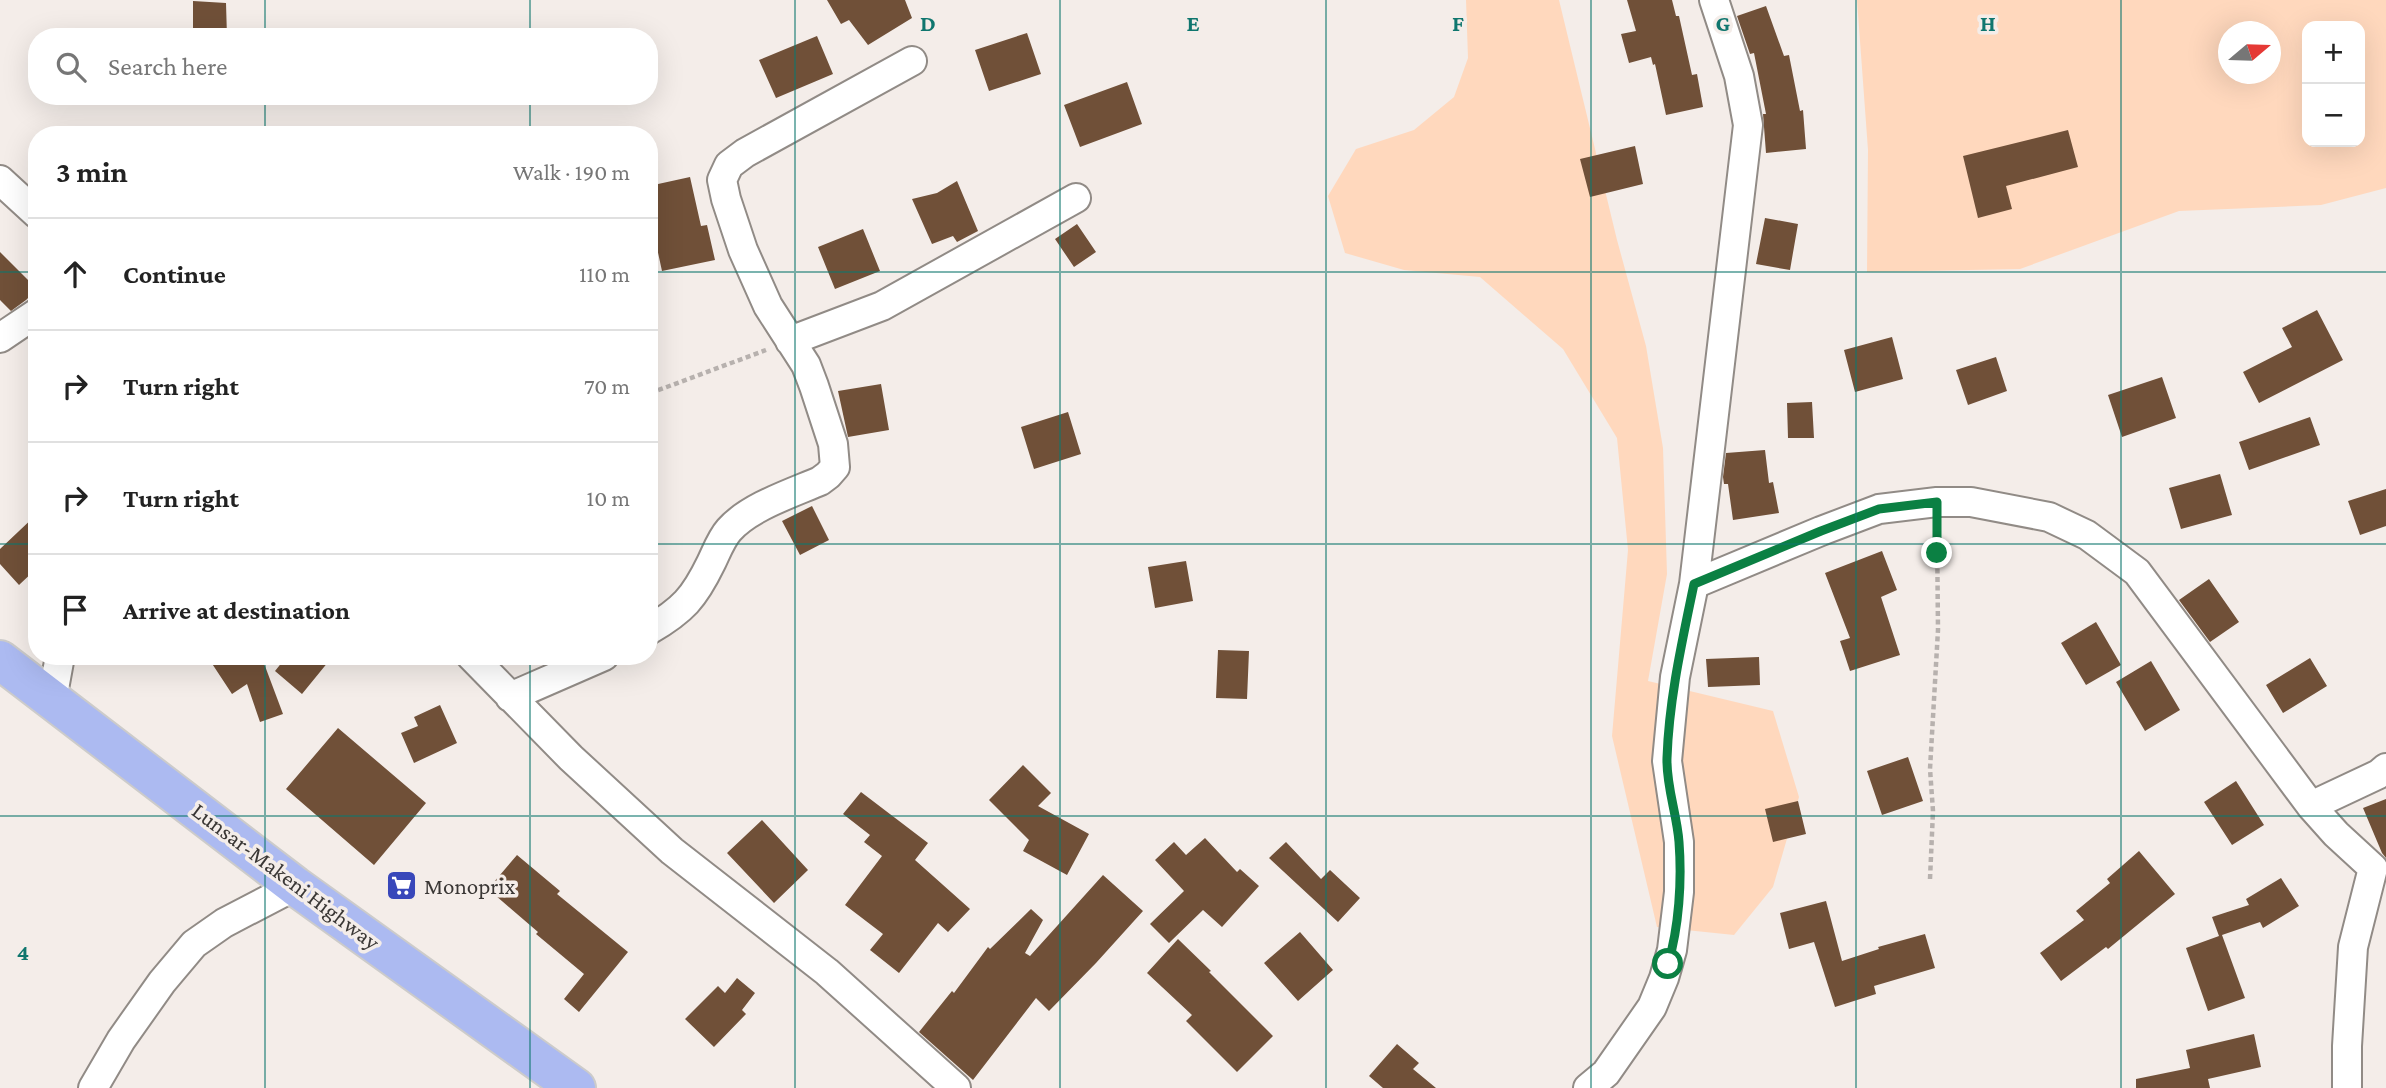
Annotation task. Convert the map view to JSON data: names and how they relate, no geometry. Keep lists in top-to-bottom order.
{
  "streets": {
    "main road": ["Lunsar-Makeni Highway"]
  },
  "places": {
    "supermarket": ["Monoprix"]
  },
  "north": "right",
  "page": {
    "map_buttons": ["+", "−"],
    "search": "Search here",
    "heading": ["3 min", "Walk · 190 m"],
    "list": [
      ["Continue", "110 m"],
      ["Turn right", "70 m"],
      ["Turn right", "10 m"],
      "Arrive at destination"
    ]
  },
  "grid": {
    "columns": [
      "D",
      "E",
      "F",
      "G",
      "H"
    ],
    "rows": ["4"]
  }
}
